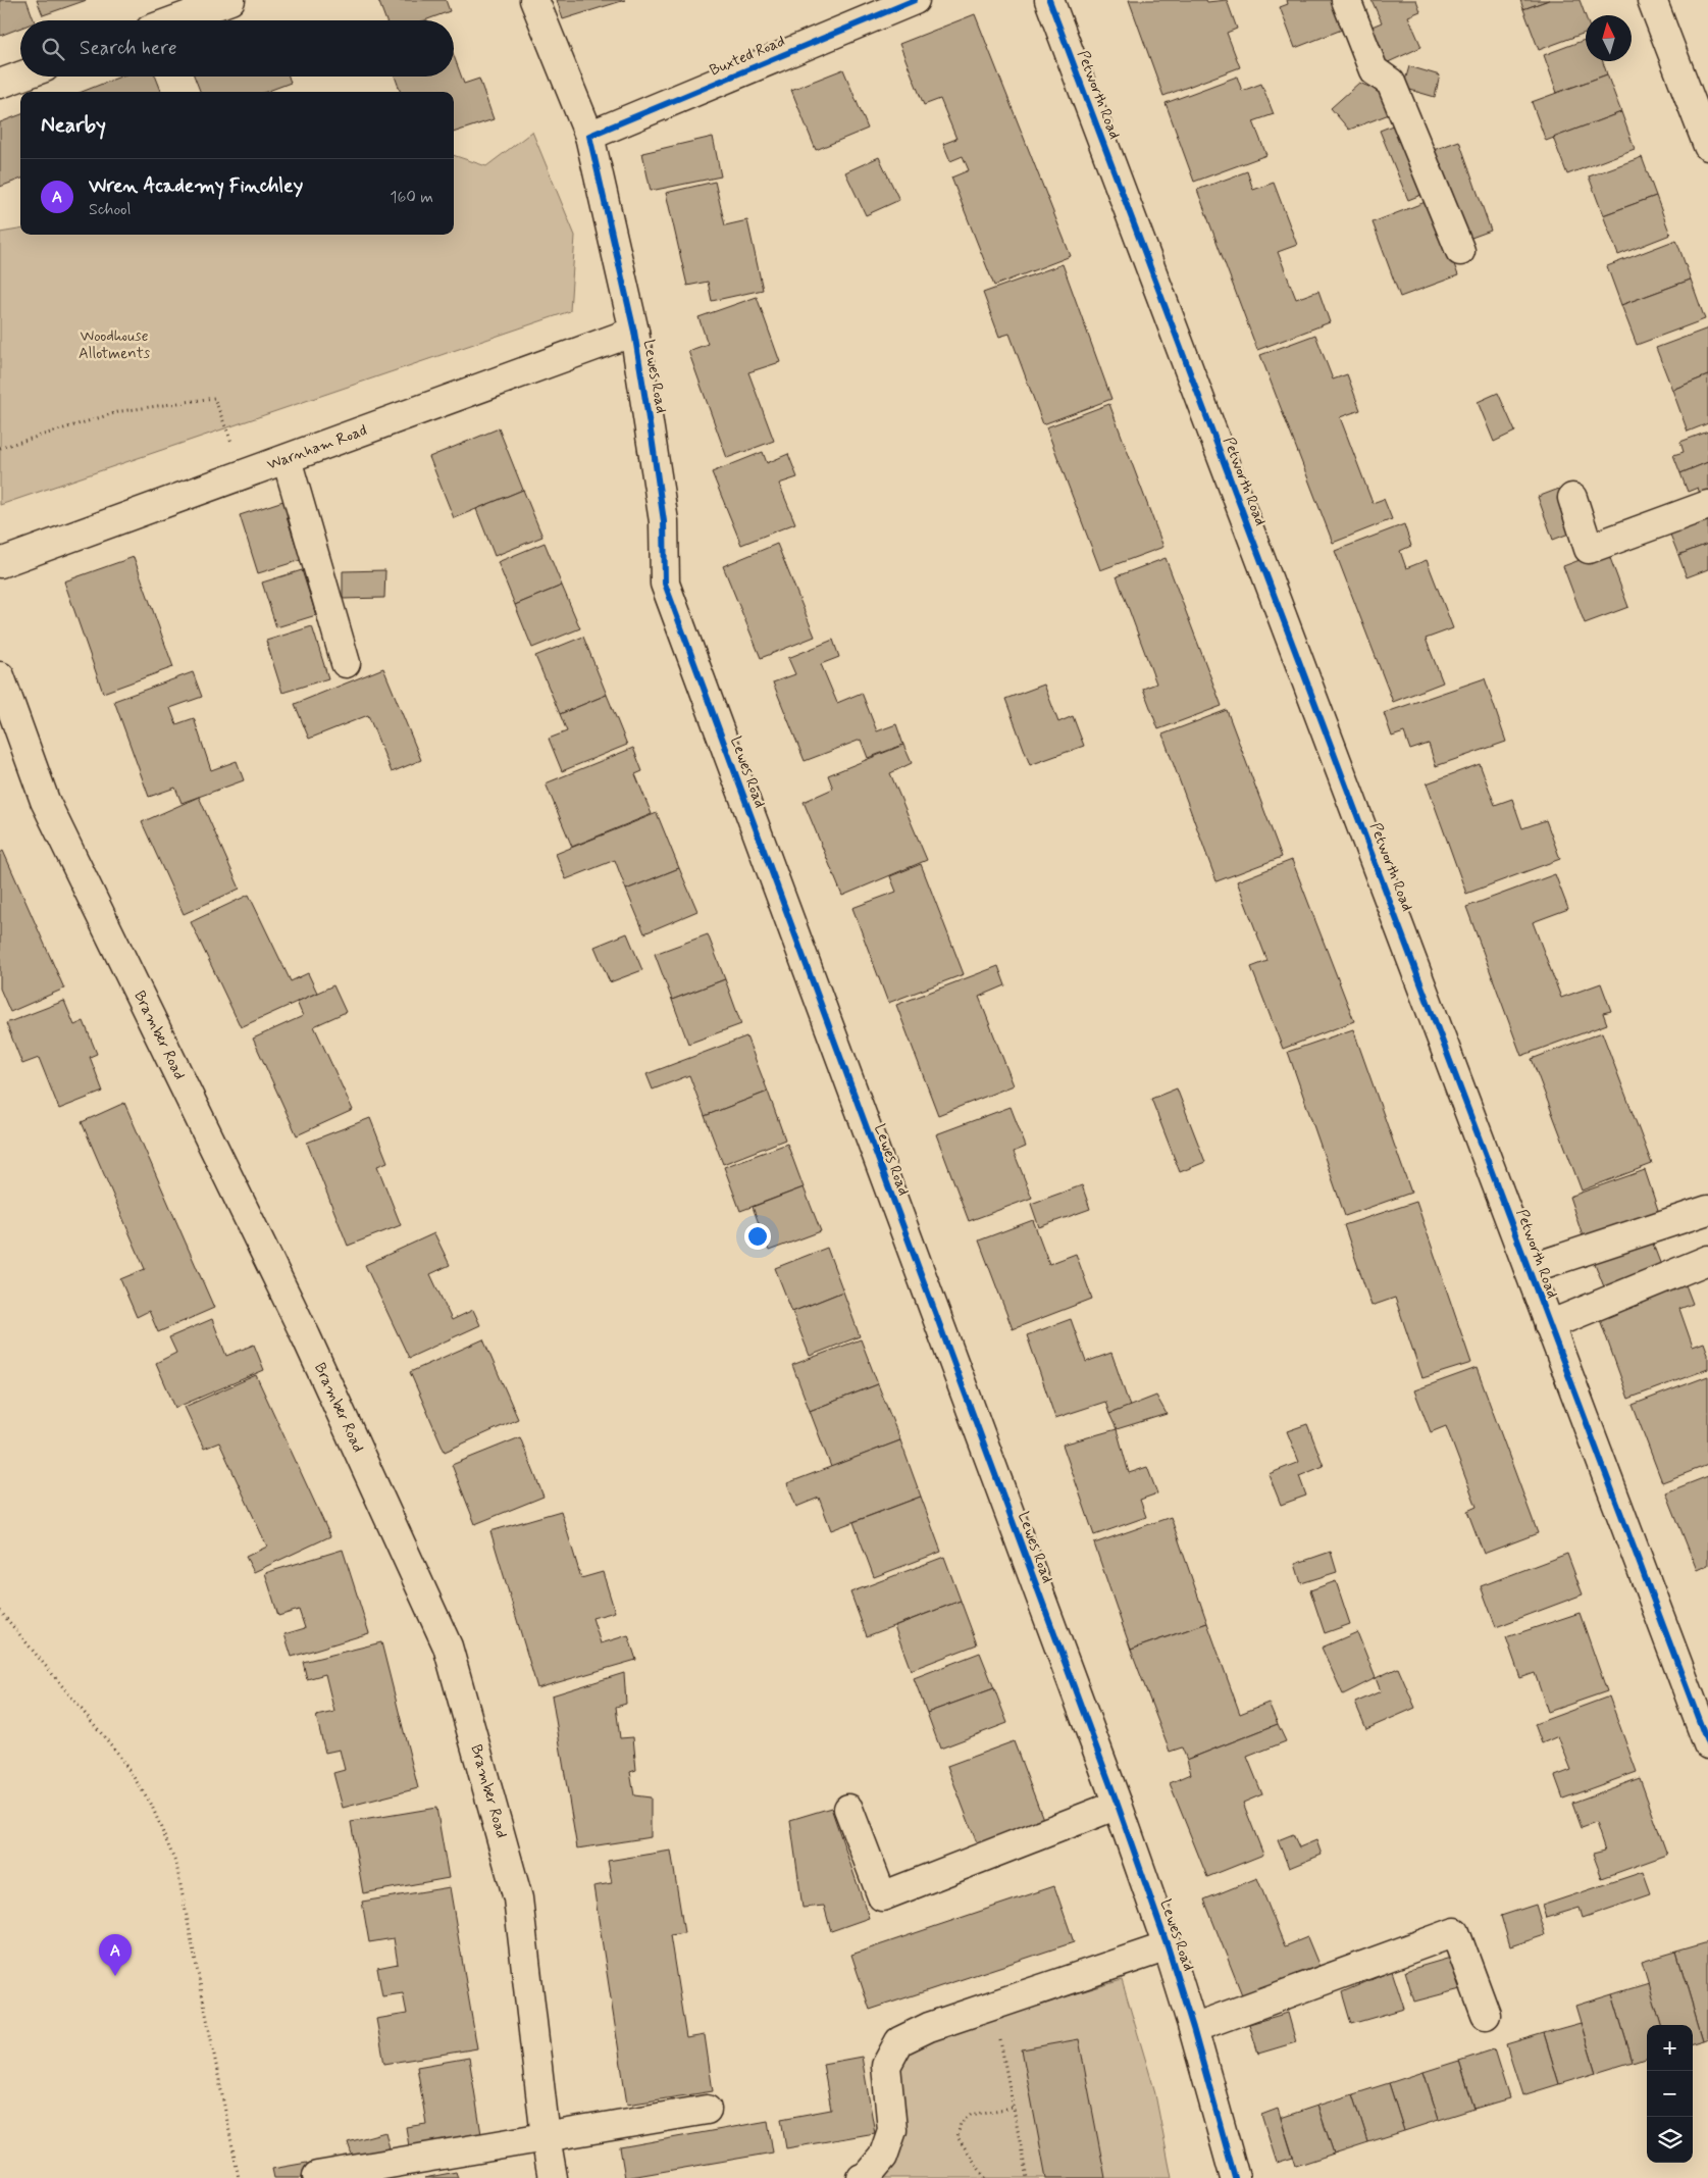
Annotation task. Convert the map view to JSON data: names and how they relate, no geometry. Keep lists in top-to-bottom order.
{
  "streets": {
    "street": [
      "Buxted Road",
      "Petworth Road",
      "Lewes Road",
      "Warnham Road",
      "Bramber Road"
    ]
  },
  "crossings": [
    ["Buxted Road", "Lewes Road"],
    ["Lewes Road", "Warnham Road"]
  ],
  "parks": ["Woodhouse Allotments"],
  "north": "top",
  "page": {
    "search": "Search here",
    "heading": "Nearby",
    "list": [
      {
        "mark": "A",
        "name": "Wren Academy Finchley",
        "note": "School",
        "value": "160 m"
      }
    ],
    "pins": "A",
    "map_buttons": ["+", "−"]
  }
}
